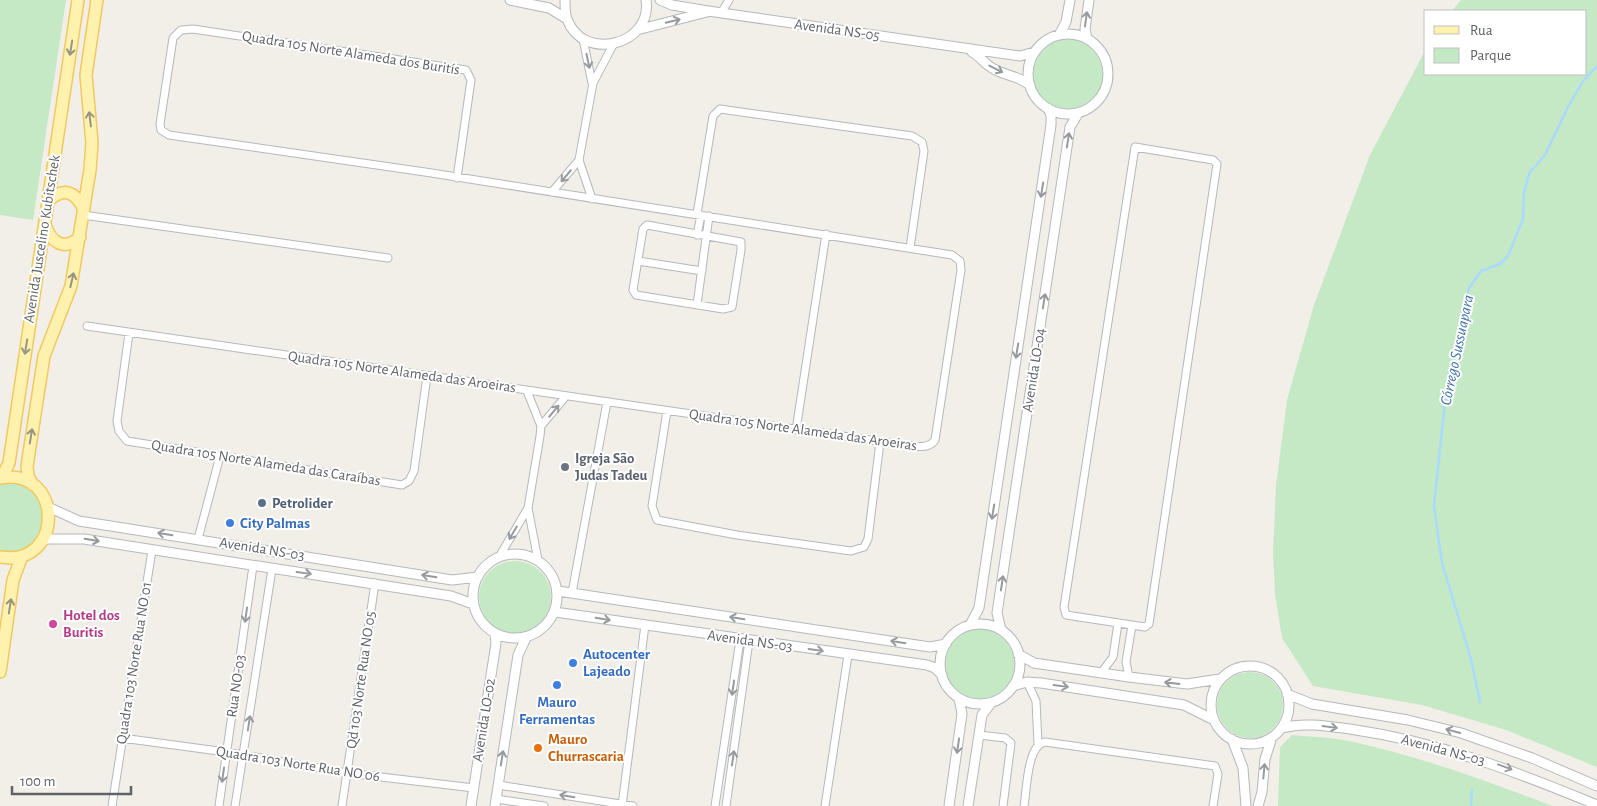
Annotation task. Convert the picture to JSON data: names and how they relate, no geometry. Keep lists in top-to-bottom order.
{
  "streets": {
    "main road": ["Avenida Juscelino Kubitschek"],
    "street": [
      "Avenida NS-05",
      "Quadra 105 Norte Alameda dos Buritís",
      "Avenida LO-04",
      "Quadra 105 Norte Alameda das Aroeiras",
      "Quadra 105 Norte Alameda das Caraíbas",
      "Avenida NS-03",
      "Quadra 103 Norte Rua NO 01",
      "Qd 103 Norte Rua NO 05",
      "Rua NO-03",
      "Avenida LO-02",
      "Quadra 103 Norte Rua NO 06"
    ]
  },
  "crossings": [
    ["Avenida NS-05", "Avenida LO-04"],
    ["Quadra 105 Norte Alameda dos Buritís", "Quadra 105 Norte Alameda das Aroeiras"],
    ["Avenida Juscelino Kubitschek", "Avenida NS-03"],
    ["Avenida LO-04", "Avenida NS-03"],
    ["Quadra 105 Norte Alameda das Aroeiras", "Quadra 105 Norte Alameda das Caraíbas"],
    ["Avenida NS-03", "Quadra 103 Norte Rua NO 01"],
    ["Avenida NS-03", "Qd 103 Norte Rua NO 05"],
    ["Avenida NS-03", "Rua NO-03"],
    ["Avenida NS-03", "Avenida LO-02"],
    ["Quadra 103 Norte Rua NO 01", "Quadra 103 Norte Rua NO 06"],
    ["Qd 103 Norte Rua NO 05", "Quadra 103 Norte Rua NO 06"],
    ["Rua NO-03", "Quadra 103 Norte Rua NO 06"],
    ["Avenida LO-02", "Quadra 103 Norte Rua NO 06"]
  ],
  "water": ["Córrego Sussuapara"],
  "places": [
    "Igreja São Judas Tadeu",
    "Petrolider",
    "City Palmas",
    "Hotel dos Buritis",
    "Autocenter Lajeado",
    "Mauro Ferramentas",
    "Mauro Churrascaria"
  ],
  "legend": ["Rua", "Parque"],
  "scale_bar": "100 m"
}
